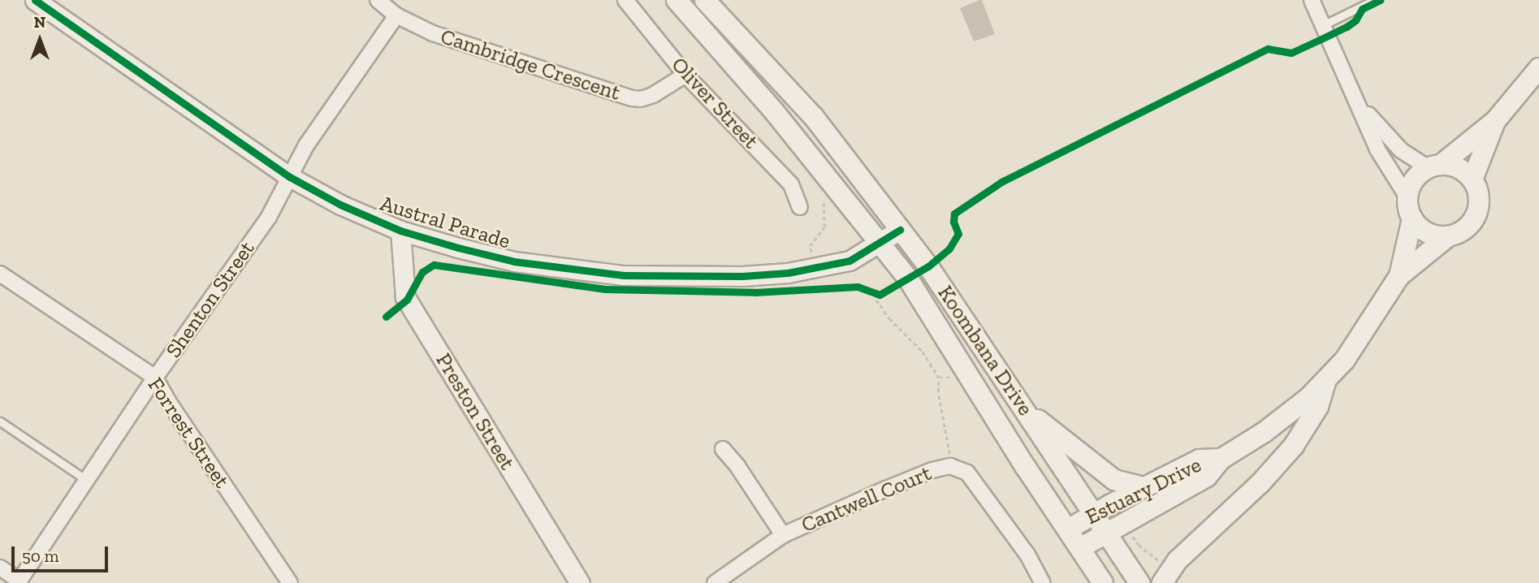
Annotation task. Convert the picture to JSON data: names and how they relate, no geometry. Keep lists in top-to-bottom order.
{
  "streets": {
    "main road": ["Koombana Drive", "Estuary Drive"],
    "street": [
      "Cambridge Crescent",
      "Oliver Street",
      "Austral Parade",
      "Shenton Street",
      "Preston Street",
      "Forrest Street",
      "Cantwell Court"
    ]
  },
  "crossings": [
    ["Cambridge Crescent", "Oliver Street"],
    ["Cambridge Crescent", "Shenton Street"],
    ["Austral Parade", "Shenton Street"],
    ["Austral Parade", "Koombana Drive"],
    ["Austral Parade", "Preston Street"],
    ["Shenton Street", "Forrest Street"],
    ["Koombana Drive", "Estuary Drive"]
  ],
  "scale_bar": "50 m",
  "north": "top"
}
